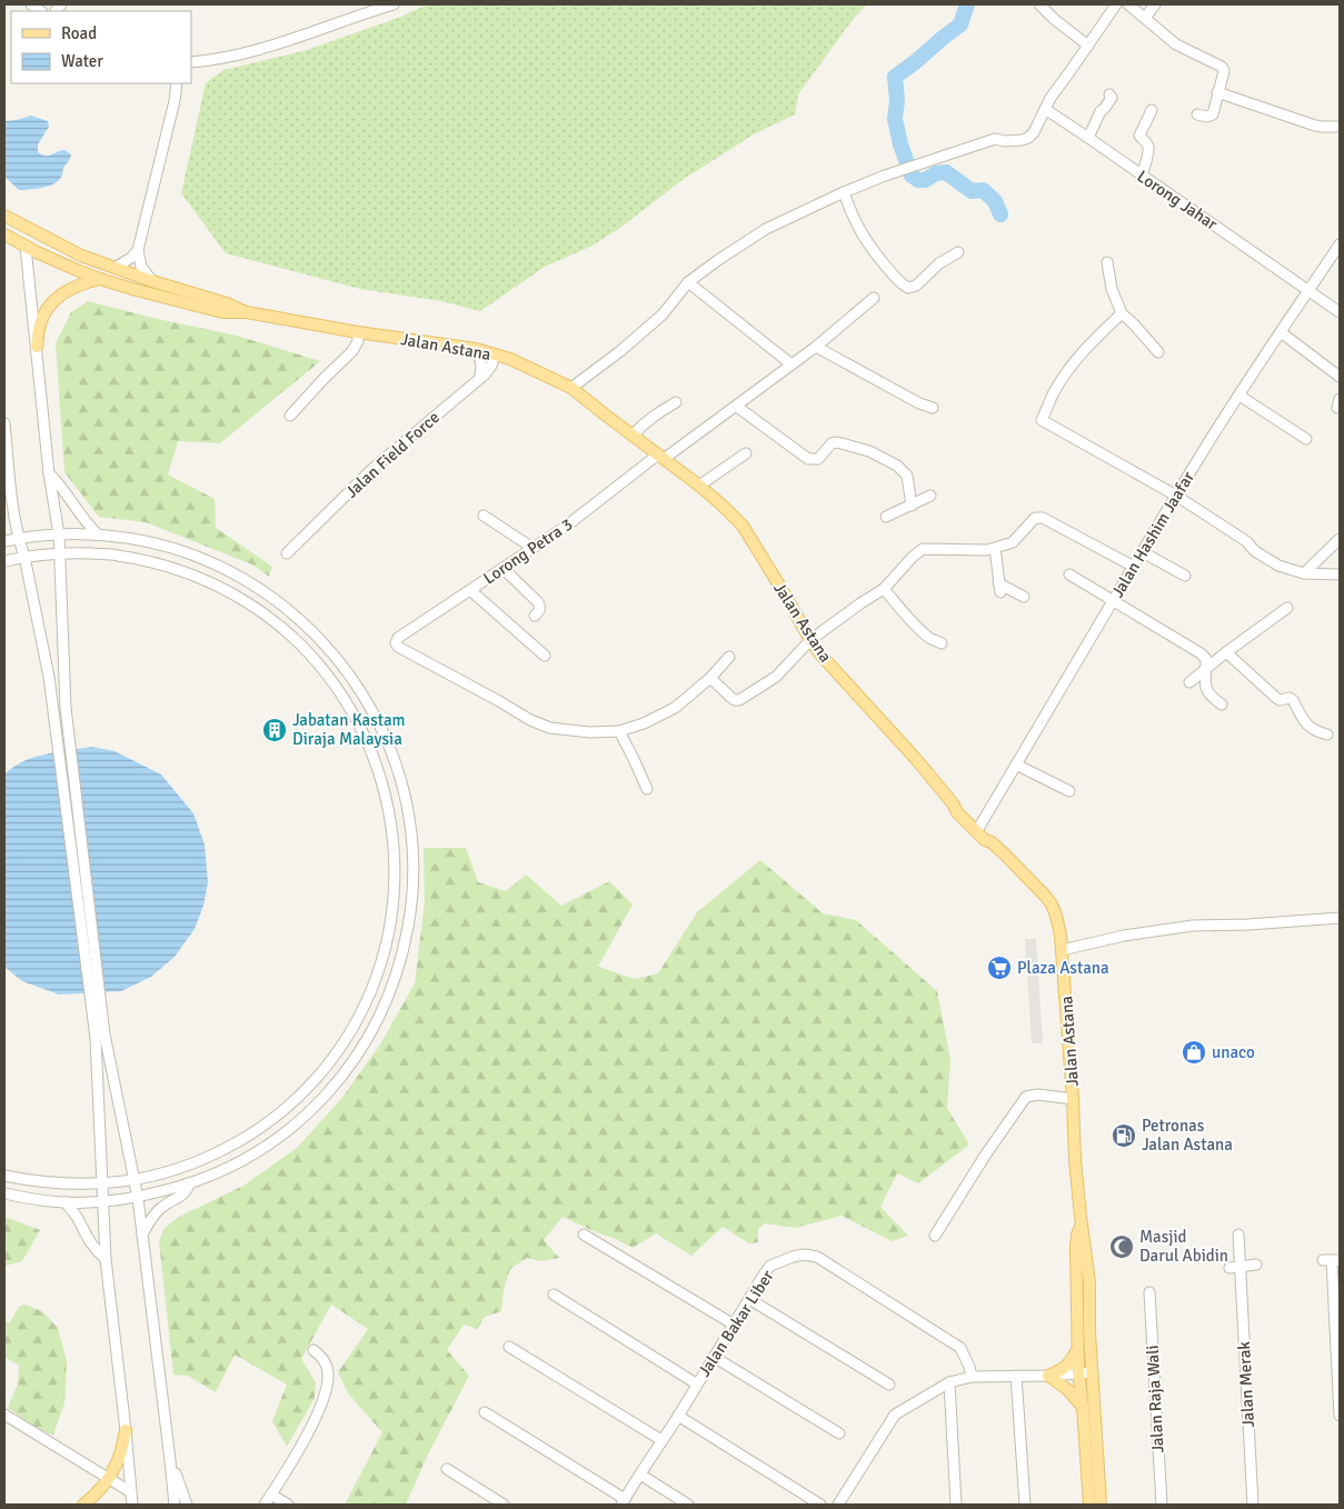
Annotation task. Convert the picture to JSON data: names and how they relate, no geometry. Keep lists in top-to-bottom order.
{
  "streets": {
    "main road": ["Jalan Astana"],
    "street": [
      "Lorong Jahar",
      "Jalan Field Force",
      "Jalan Hashim Jaafar",
      "Lorong Petra 3",
      "Jalan Bakar Liber",
      "Jalan Merak",
      "Jalan Raja Wali"
    ]
  },
  "crossings": [
    ["Lorong Jahar", "Jalan Hashim Jaafar"],
    ["Jalan Astana", "Jalan Field Force"],
    ["Jalan Astana", "Jalan Hashim Jaafar"],
    ["Jalan Astana", "Lorong Petra 3"]
  ],
  "places": {
    "building": ["Jabatan Kastam Diraja Malaysia"],
    "supermarket": ["Plaza Astana"],
    "shop": ["unaco"],
    "fuel station": ["Petronas Jalan Astana"],
    "mosque": ["Masjid Darul Abidin"]
  },
  "legend": ["Road", "Water"]
}
